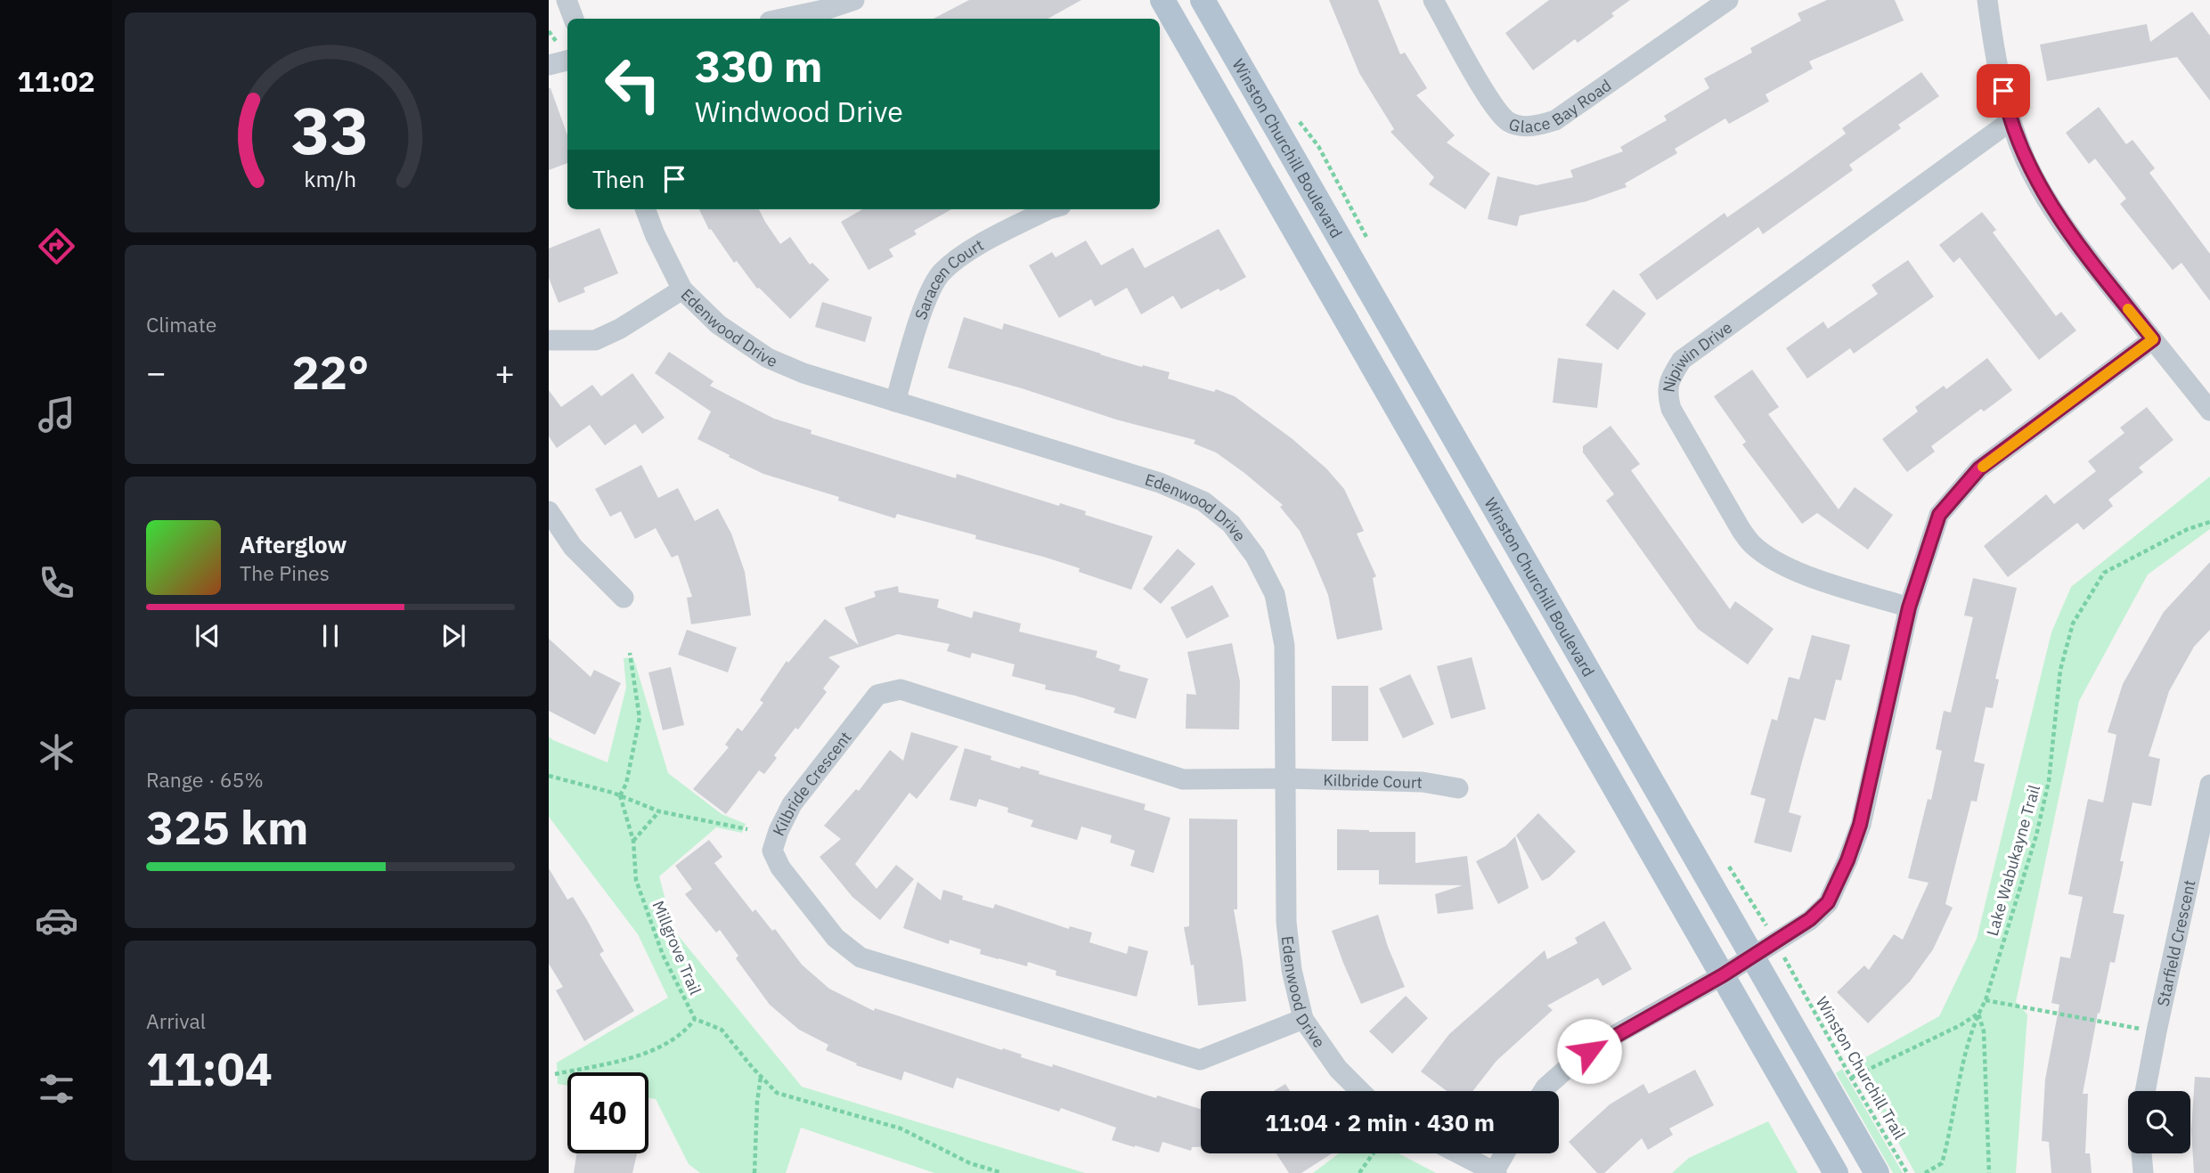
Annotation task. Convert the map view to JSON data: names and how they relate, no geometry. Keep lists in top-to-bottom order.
{
  "streets": {
    "main road": ["Winston Churchill Boulevard"],
    "street": [
      "Glace Bay Road",
      "Saracen Court",
      "Edenwood Drive",
      "Nipiwin Drive",
      "Kilbride Court",
      "Kilbride Crescent",
      "Starfield Crescent"
    ],
    "path": ["Lake Wabukayne Trail", "Millgrove Trail", "Winston Churchill Trail"]
  },
  "crossings": [
    ["Saracen Court", "Edenwood Drive"],
    ["Edenwood Drive", "Kilbride Court"],
    ["Edenwood Drive", "Kilbride Crescent"],
    ["Kilbride Court", "Kilbride Crescent"]
  ],
  "page": {
    "tabs": "11:02",
    "turn": ["330 m", "Windwood Drive"],
    "then": "Then",
    "tile": [
      "Climate",
      ["Range · 65%", "325 km"],
      ["Arrival", "11:04"]
    ],
    "heat": ["−", "22°", "+"],
    "song": ["Afterglow", "The Pines"],
    "limit": "40",
    "trip": "11:04 · 2 min · 430 m",
    "gauge": ["33", "km/h"]
  }
}
